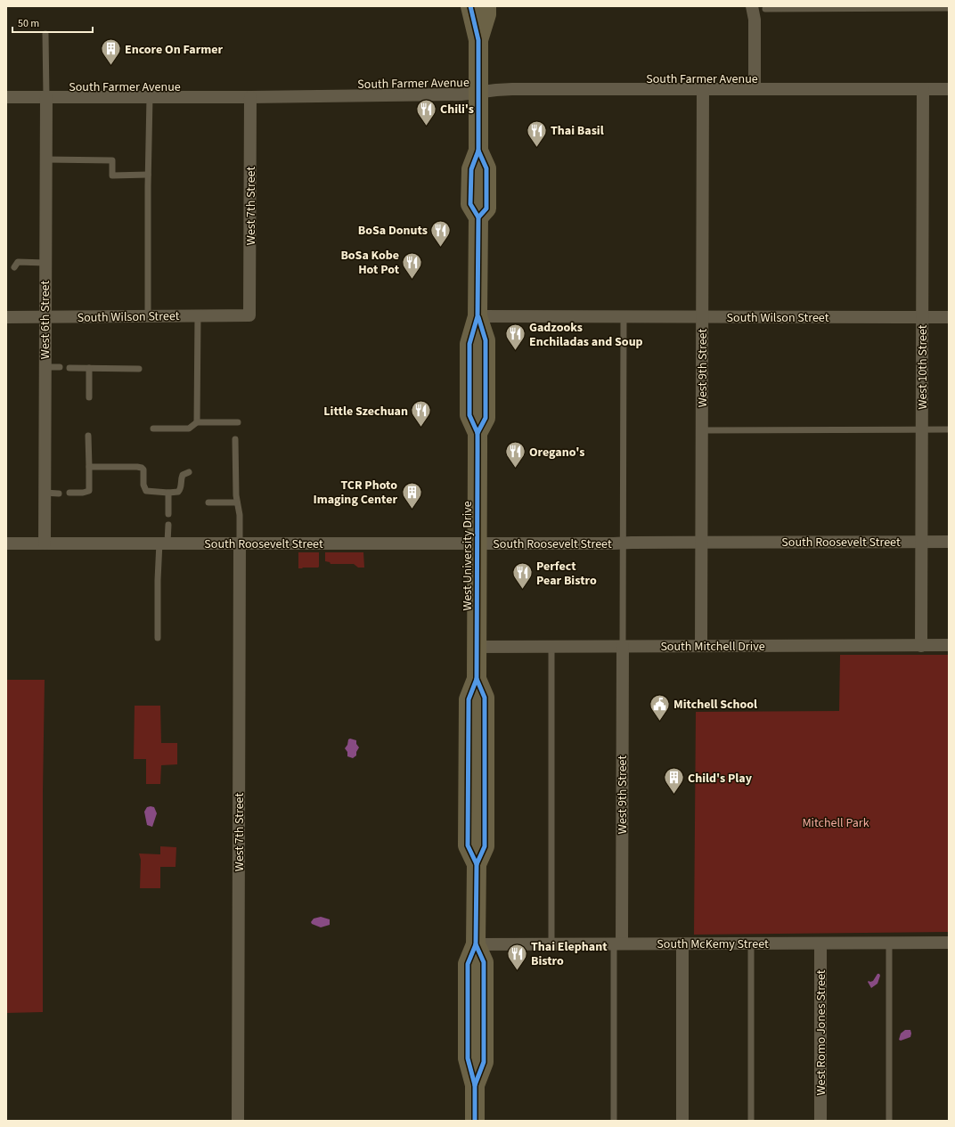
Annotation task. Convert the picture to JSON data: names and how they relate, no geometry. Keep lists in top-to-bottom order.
{
  "streets": {
    "main road": ["West University Drive"],
    "street": [
      "South Farmer Avenue",
      "West 7th Street",
      "South Wilson Street",
      "West 6th Street",
      "West 10th Street",
      "West 9th Street",
      "South Roosevelt Street",
      "South Mitchell Drive",
      "South McKemy Street",
      "West Romo Jones Street"
    ]
  },
  "crossings": [
    ["South Farmer Avenue", "West 7th Street"],
    ["South Farmer Avenue", "West 6th Street"],
    ["South Farmer Avenue", "West 10th Street"],
    ["South Farmer Avenue", "West 9th Street"],
    ["South Farmer Avenue", "West University Drive"],
    ["West 7th Street", "South Wilson Street"],
    ["West 7th Street", "South Roosevelt Street"],
    ["South Wilson Street", "West 6th Street"],
    ["South Wilson Street", "West 10th Street"],
    ["South Wilson Street", "West 9th Street"],
    ["South Wilson Street", "West University Drive"],
    ["West 6th Street", "South Roosevelt Street"],
    ["West 10th Street", "South Roosevelt Street"],
    ["West 10th Street", "South Mitchell Drive"],
    ["West 9th Street", "South Roosevelt Street"],
    ["West 9th Street", "South Mitchell Drive"],
    ["West 9th Street", "South McKemy Street"],
    ["South Roosevelt Street", "West University Drive"],
    ["West University Drive", "South Mitchell Drive"],
    ["West University Drive", "South McKemy Street"],
    ["South McKemy Street", "West Romo Jones Street"]
  ],
  "parks": ["Mitchell Park"],
  "places": {
    "building": ["Encore On Farmer", "TCR Photo Imaging Center", "Child's Play"],
    "restaurant": [
      "Chili's",
      "Thai Basil",
      "BoSa Donuts",
      "BoSa Kobe Hot Pot",
      "Gadzooks Enchiladas and Soup",
      "Little Szechuan",
      "Oregano's",
      "Perfect Pear Bistro",
      "Thai Elephant Bistro"
    ],
    "public building": ["Mitchell School"]
  },
  "scale_bar": "50 m"
}
